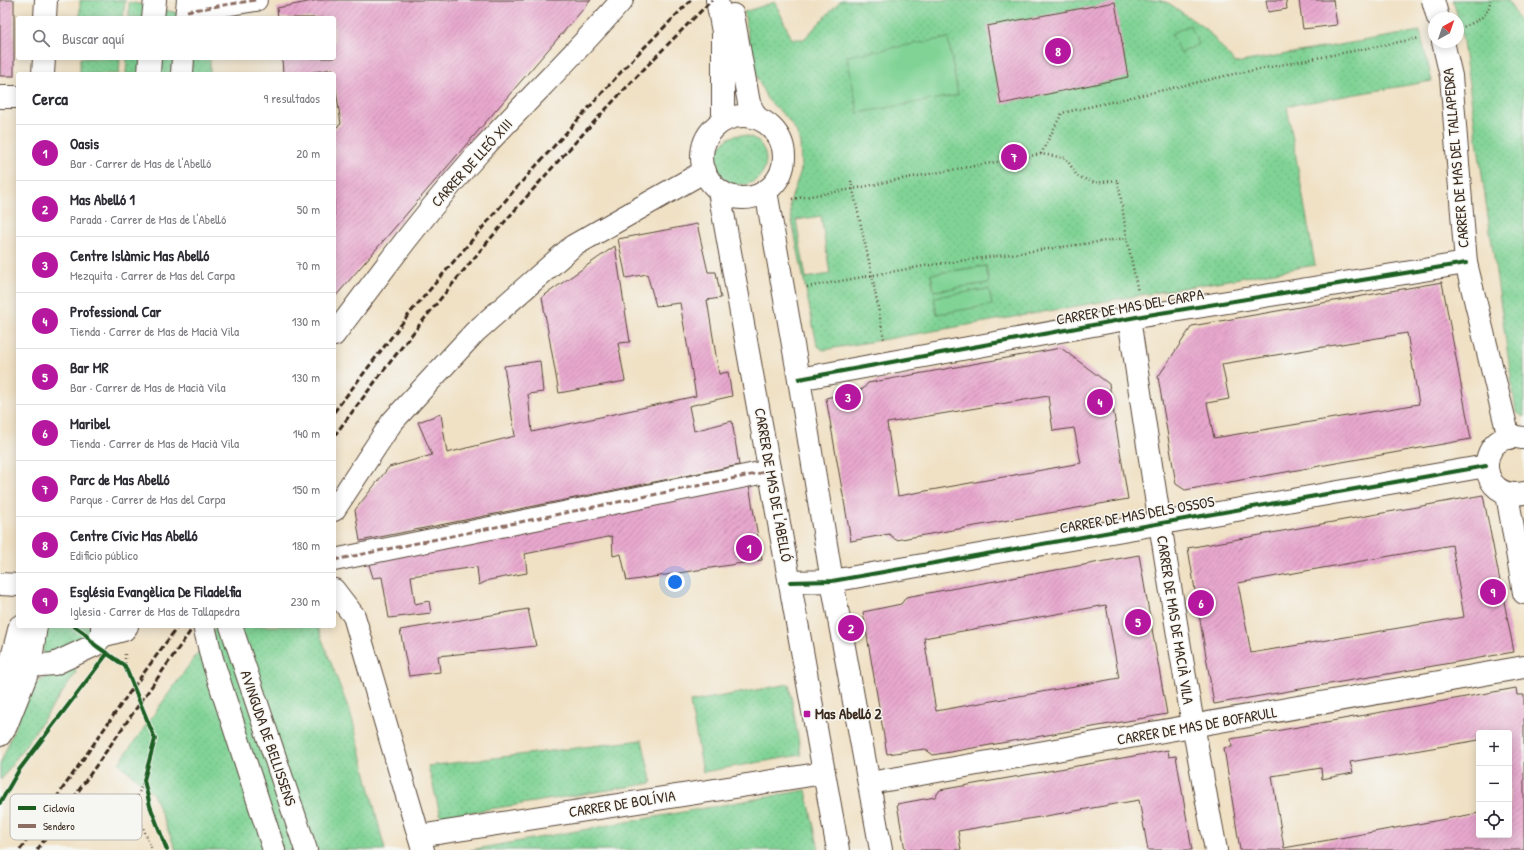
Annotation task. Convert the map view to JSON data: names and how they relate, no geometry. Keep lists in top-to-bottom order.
{
  "streets": {
    "street": [
      "CARRER DE MAS DEL TALLAPEDRA",
      "CARRER DE LLEÓ XIII",
      "CARRER DE MAS DEL CARPA",
      "CARRER DE MAS DE L'ABELLÓ",
      "CARRER DE MAS DELS OSSOS",
      "CARRER DE MAS DE MACIÀ VILA",
      "CARRER DE MAS DE BOFARULL",
      "AVINGUDA DE BELLISSENS",
      "CARRER DE BOLÍVIA"
    ]
  },
  "crossings": [
    ["CARRER DE MAS DEL TALLAPEDRA", "CARRER DE MAS DEL CARPA"],
    ["CARRER DE MAS DEL CARPA", "CARRER DE MAS DE MACIÀ VILA"],
    ["CARRER DE MAS DE L'ABELLÓ", "CARRER DE MAS DELS OSSOS"],
    ["CARRER DE MAS DE L'ABELLÓ", "CARRER DE BOLÍVIA"],
    ["CARRER DE MAS DELS OSSOS", "CARRER DE MAS DE MACIÀ VILA"],
    ["CARRER DE MAS DE MACIÀ VILA", "CARRER DE MAS DE BOFARULL"]
  ],
  "places": {
    "transit": ["Mas Abelló 2"]
  },
  "legend": ["Ciclovía", "Sendero"],
  "north": "top right",
  "page": {
    "search": "Buscar aquí",
    "pins": [
      "8",
      "7",
      "3",
      "4",
      "1",
      "9",
      "6",
      "5",
      "2"
    ],
    "heading": ["Cerca", "9 resultados"],
    "list": [
      {
        "mark": "1",
        "name": "Oasis",
        "note": "Bar · Carrer de Mas de l'Abelló",
        "value": "20 m"
      },
      {
        "mark": "2",
        "name": "Mas Abelló 1",
        "note": "Parada · Carrer de Mas de l'Abelló",
        "value": "50 m"
      },
      {
        "mark": "3",
        "name": "Centre Islàmic Mas Abelló",
        "note": "Mezquita · Carrer de Mas del Carpa",
        "value": "70 m"
      },
      {
        "mark": "4",
        "name": "Professional Car",
        "note": "Tienda · Carrer de Mas de Macià Vila",
        "value": "130 m"
      },
      {
        "mark": "5",
        "name": "Bar MR",
        "note": "Bar · Carrer de Mas de Macià Vila",
        "value": "130 m"
      },
      {
        "mark": "6",
        "name": "Maribel",
        "note": "Tienda · Carrer de Mas de Macià Vila",
        "value": "140 m"
      },
      {
        "mark": "7",
        "name": "Parc de Mas Abelló",
        "note": "Parque · Carrer de Mas del Carpa",
        "value": "150 m"
      },
      {
        "mark": "8",
        "name": "Centre Cívic Mas Abelló",
        "note": "Edificio público",
        "value": "180 m"
      },
      {
        "mark": "9",
        "name": "Església Evangèlica De Filadelfia",
        "note": "Iglesia · Carrer de Mas de Tallapedra",
        "value": "230 m"
      }
    ],
    "map_buttons": ["+", "−"]
  }
}
